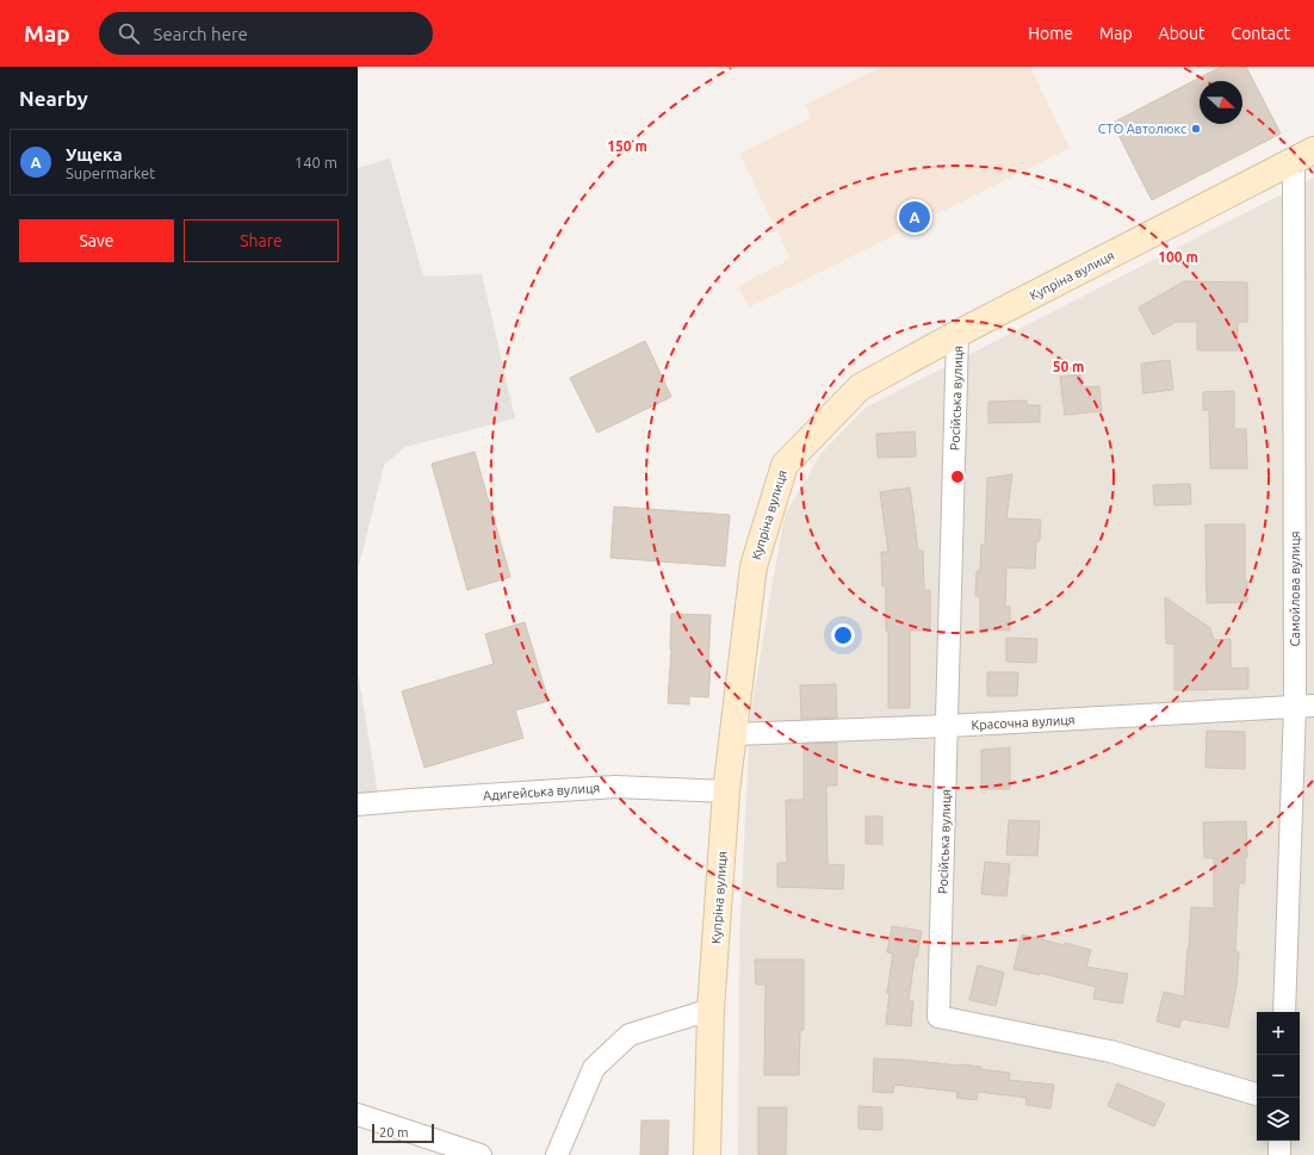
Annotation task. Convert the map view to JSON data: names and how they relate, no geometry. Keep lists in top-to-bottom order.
{
  "streets": {
    "main road": ["Купріна вулиця"],
    "street": [
      "Російська вулиця",
      "Самойлова вулиця",
      "Красочна вулиця",
      "Адигейська вулиця"
    ]
  },
  "crossings": [
    ["Купріна вулиця", "Російська вулиця"],
    ["Купріна вулиця", "Самойлова вулиця"],
    ["Купріна вулиця", "Красочна вулиця"],
    ["Купріна вулиця", "Адигейська вулиця"],
    ["Російська вулиця", "Красочна вулиця"],
    ["Самойлова вулиця", "Красочна вулиця"]
  ],
  "places": ["СТО Автолюкс"],
  "scale_bar": "20 m",
  "north": "right",
  "page": {
    "header": "Map",
    "search": "Search here",
    "nav": [
      "Home",
      "Map",
      "About",
      "Contact"
    ],
    "heading": "Nearby",
    "list": [
      {
        "mark": "A",
        "name": "Ущека",
        "note": "Supermarket",
        "value": "140 m"
      }
    ],
    "pins": "A",
    "buttons": ["Save", "Share"],
    "map_buttons": ["+", "−"],
    "scale": "20 m"
  },
  "rings": ["150 m", "100 m", "50 m"]
}
